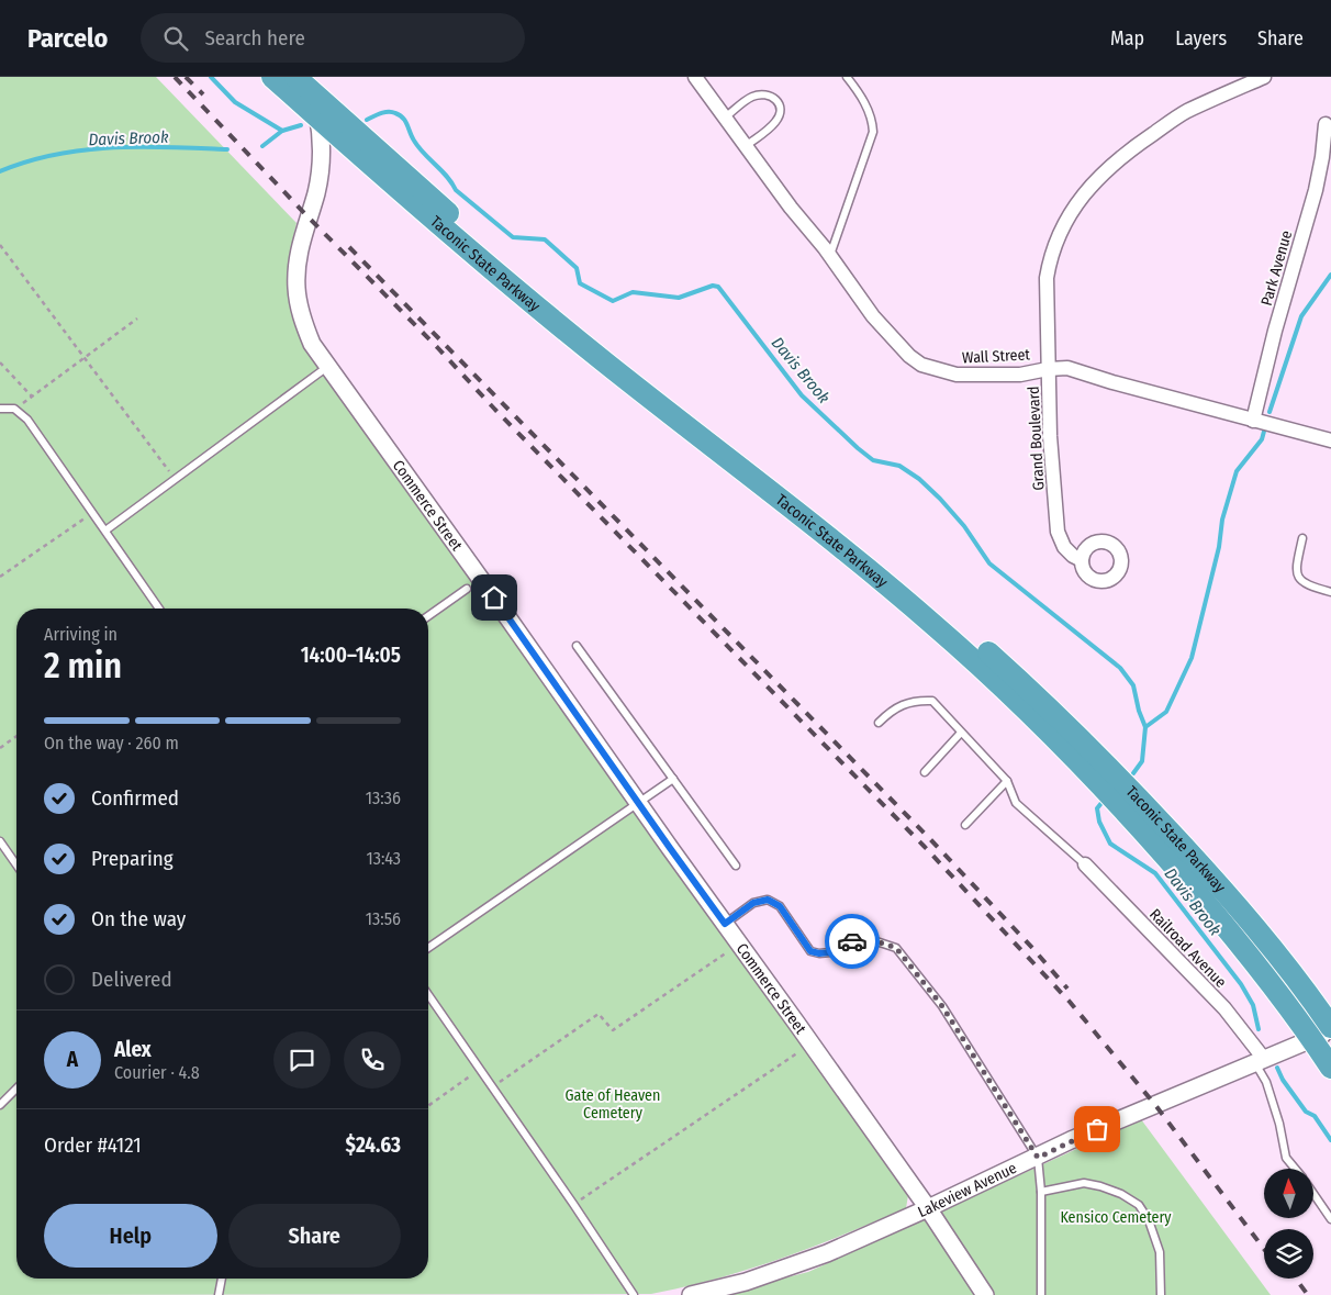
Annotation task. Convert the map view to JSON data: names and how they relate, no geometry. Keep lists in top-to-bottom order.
{
  "streets": {
    "highway": ["Taconic State Parkway"],
    "street": [
      "Park Avenue",
      "Wall Street",
      "Grand Boulevard",
      "Commerce Street",
      "Railroad Avenue",
      "Lakeview Avenue"
    ]
  },
  "crossings": [
    ["Taconic State Parkway", "Commerce Street"],
    ["Taconic State Parkway", "Lakeview Avenue"],
    ["Park Avenue", "Wall Street"],
    ["Wall Street", "Grand Boulevard"],
    ["Commerce Street", "Lakeview Avenue"],
    ["Railroad Avenue", "Lakeview Avenue"]
  ],
  "water": ["Davis Brook"],
  "parks": ["Gate of Heaven Cemetery", "Kensico Cemetery"],
  "north": "top",
  "page": {
    "header": "Parcelo",
    "search": "Search here",
    "nav": ["Map", "Layers", "Share"],
    "heading": ["2 min", "Arriving in", "14:00–14:05"],
    "panel": [
      "Alex",
      "Courier · 4.8",
      "Order #4121",
      "$24.63"
    ],
    "bar": "On the way · 260 m",
    "list": [
      ["Confirmed", "13:36"],
      ["Preparing", "13:43"],
      ["On the way", "13:56"],
      "Delivered"
    ],
    "round": "A",
    "buttons": ["Help", "Share"]
  }
}
